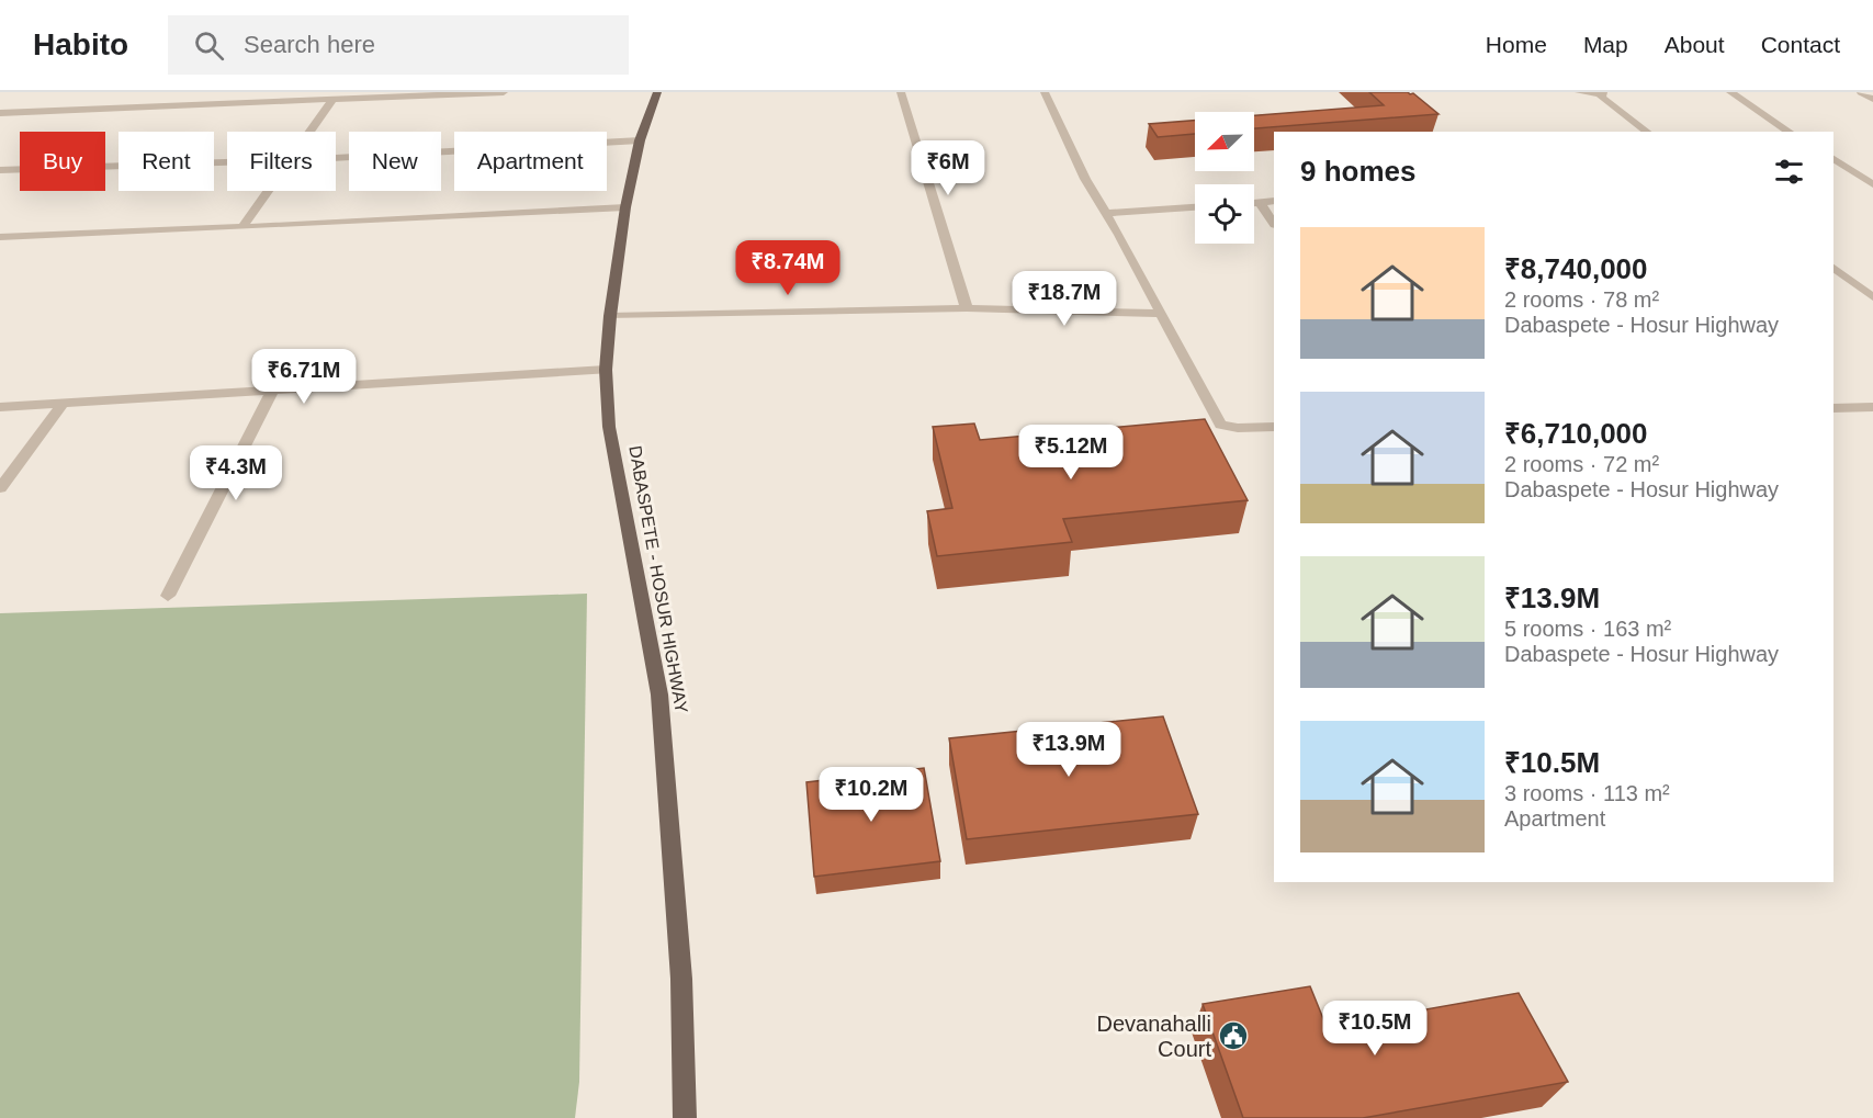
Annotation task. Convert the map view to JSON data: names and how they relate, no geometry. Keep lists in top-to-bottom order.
{
  "streets": {
    "main road": ["DABASPETE - HOSUR HIGHWAY"]
  },
  "places": {
    "public building": ["Devanahalli Court"]
  },
  "north": "bottom left",
  "page": {
    "header": "Habito",
    "search": "Search here",
    "nav": [
      "Home",
      "Map",
      "About",
      "Contact"
    ],
    "chip": [
      "Buy",
      "Rent",
      "Filters",
      "New",
      "Apartment"
    ],
    "heading": "9 homes",
    "price": [
      "₹6M",
      "₹8.74M",
      "₹18.7M",
      "₹6.71M",
      "₹5.12M",
      "₹4.3M",
      "₹13.9M",
      "₹10.2M",
      "₹10.5M"
    ],
    "list": [
      {
        "name": "₹8,740,000",
        "note": "2 rooms · 78 m² · Dabaspete - Hosur Highway"
      },
      {
        "name": "₹6,710,000",
        "note": "2 rooms · 72 m² · Dabaspete - Hosur Highway"
      },
      {
        "name": "₹13.9M",
        "note": "5 rooms · 163 m² · Dabaspete - Hosur Highway"
      },
      {
        "name": "₹10.5M",
        "note": "3 rooms · 113 m² · Apartment"
      }
    ]
  }
}
